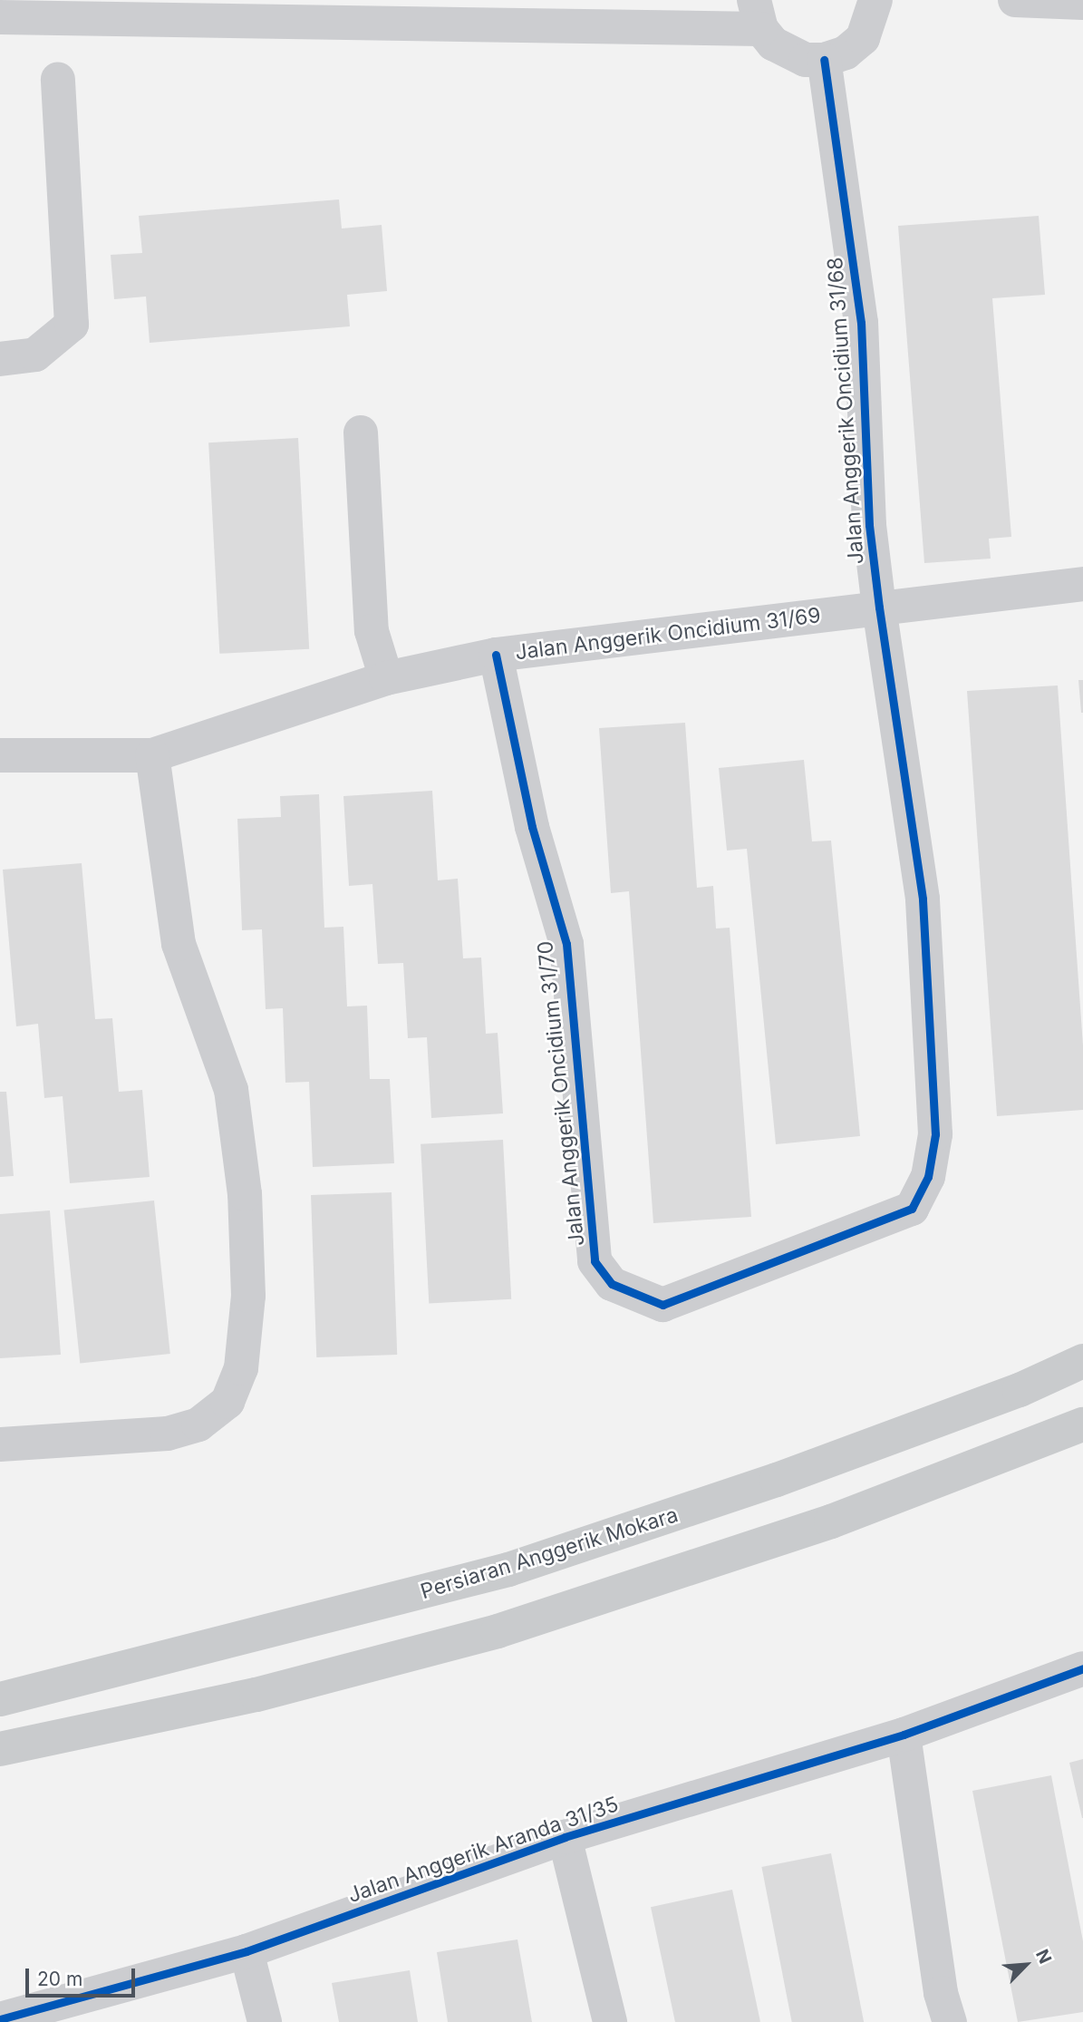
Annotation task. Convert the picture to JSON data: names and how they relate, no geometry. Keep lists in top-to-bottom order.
{
  "streets": {
    "main road": ["Persiaran Anggerik Mokara"],
    "street": [
      "Jalan Anggerik Oncidium 31/68",
      "Jalan Anggerik Oncidium 31/69",
      "Jalan Anggerik Oncidium 31/70",
      "Jalan Anggerik Aranda 31/35"
    ]
  },
  "crossings": [
    ["Jalan Anggerik Oncidium 31/68", "Jalan Anggerik Oncidium 31/69"],
    ["Jalan Anggerik Oncidium 31/68", "Jalan Anggerik Oncidium 31/70"],
    ["Jalan Anggerik Oncidium 31/69", "Jalan Anggerik Oncidium 31/70"]
  ],
  "scale_bar": "20 m",
  "north": "top right"
}
